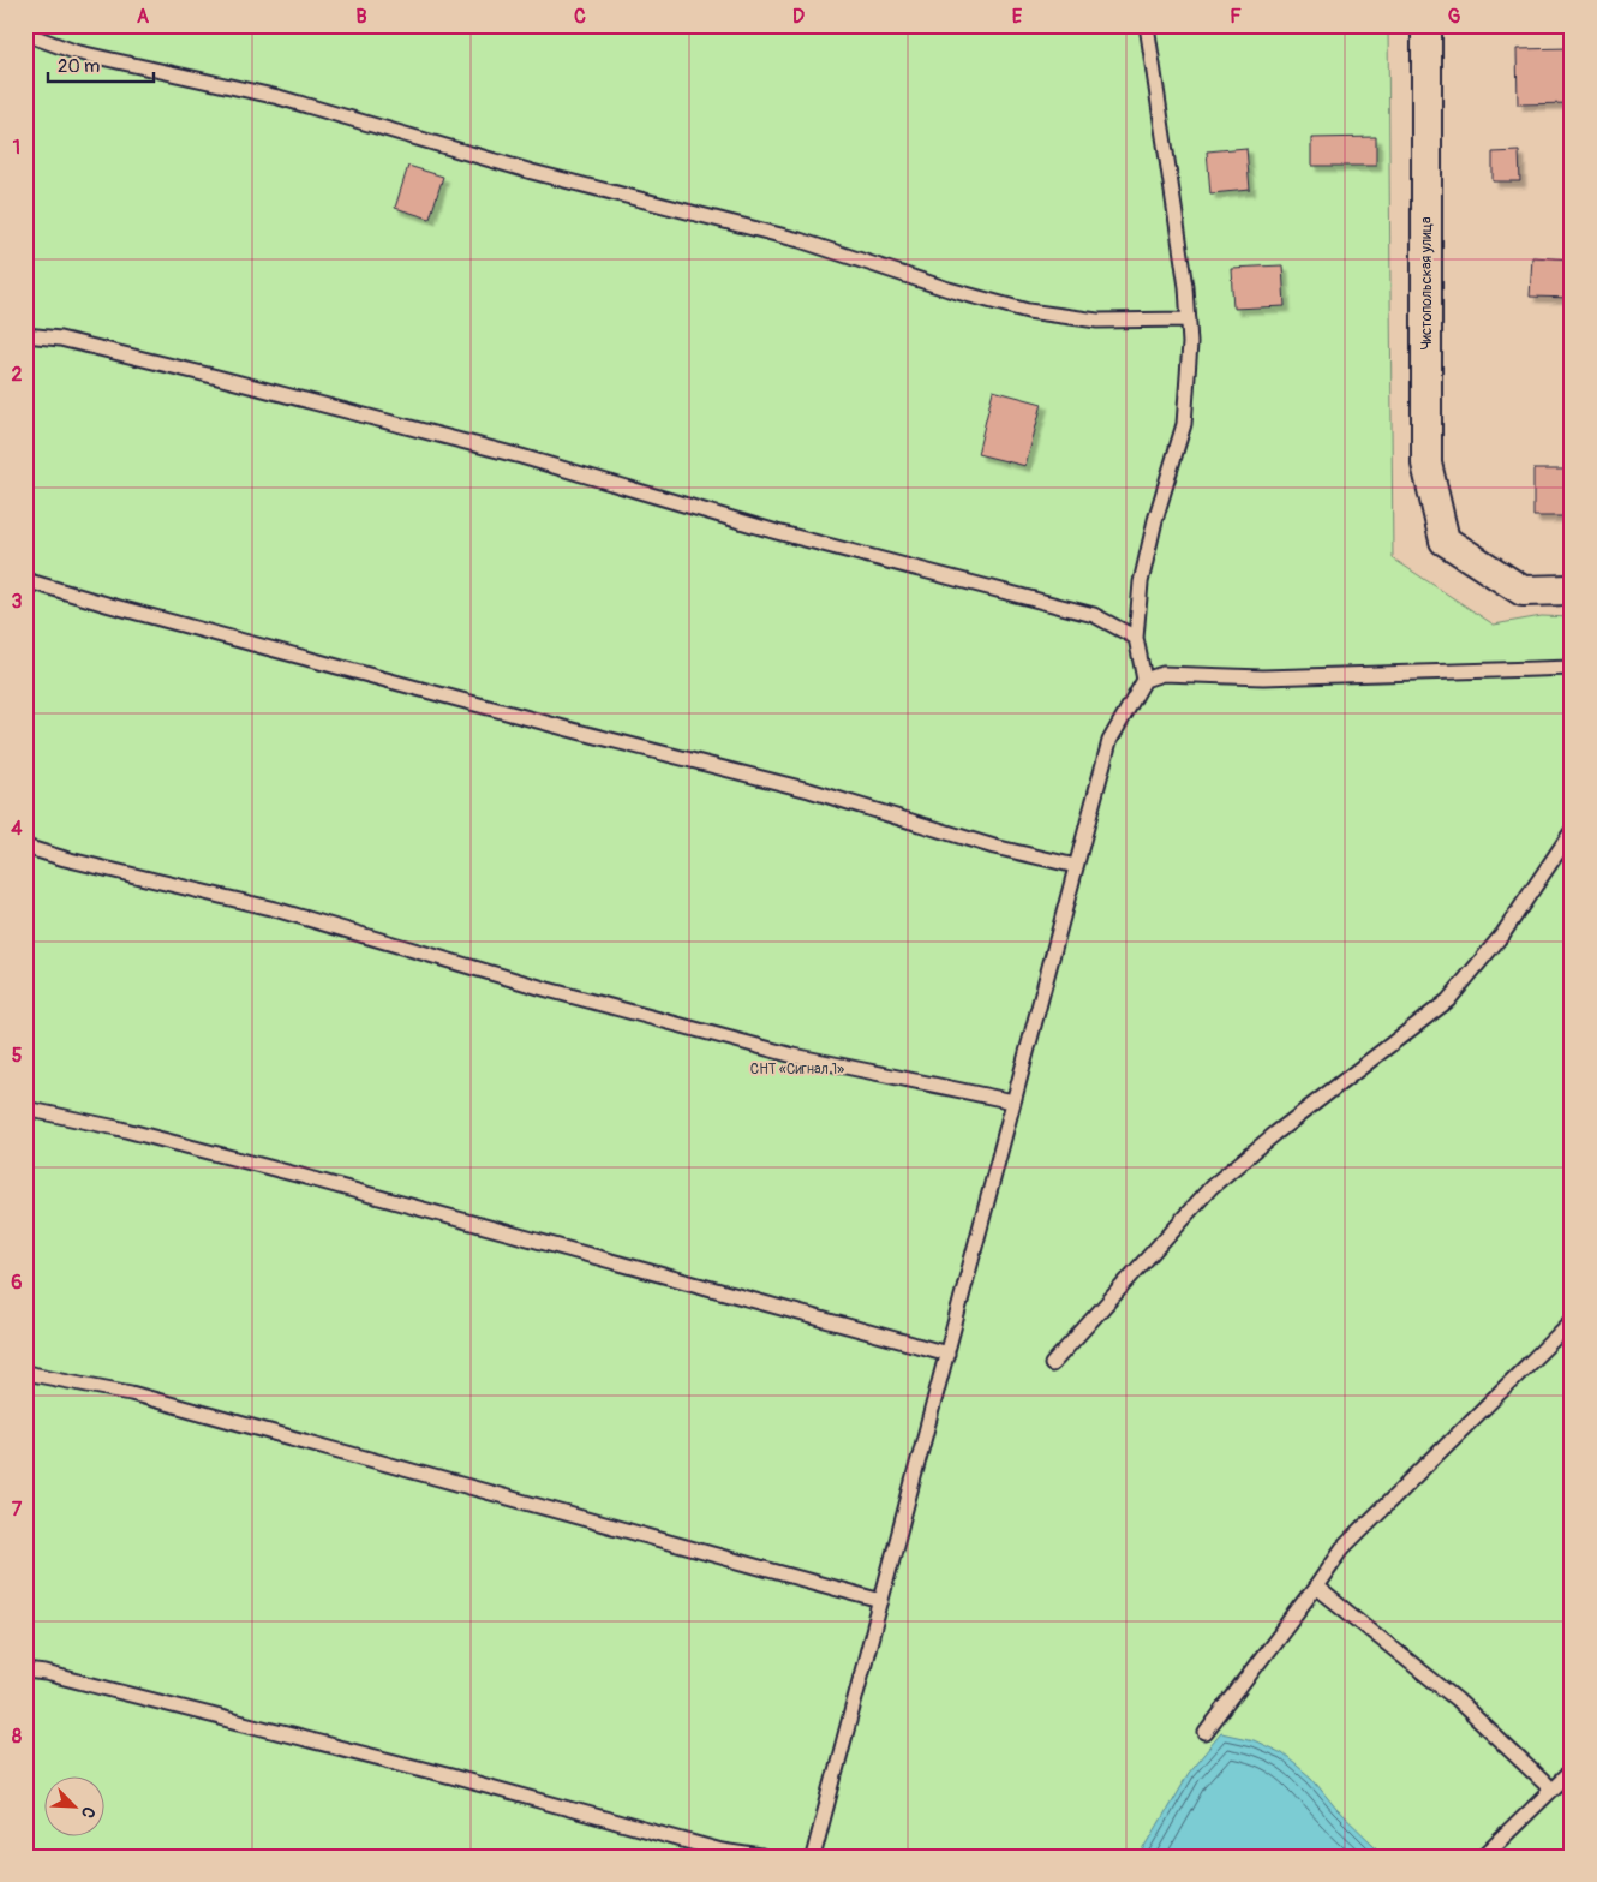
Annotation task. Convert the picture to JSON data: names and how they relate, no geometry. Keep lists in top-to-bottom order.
{
  "streets": {
    "street": ["Чистопольская улица"]
  },
  "parks": ["СНТ «Сигнал 1»"],
  "scale_bar": "20 m",
  "north": "bottom right",
  "grid": {
    "columns": [
      "A",
      "B",
      "C",
      "D",
      "E",
      "F",
      "G"
    ],
    "rows": [
      "1",
      "2",
      "3",
      "4",
      "5",
      "6",
      "7",
      "8"
    ]
  }
}
